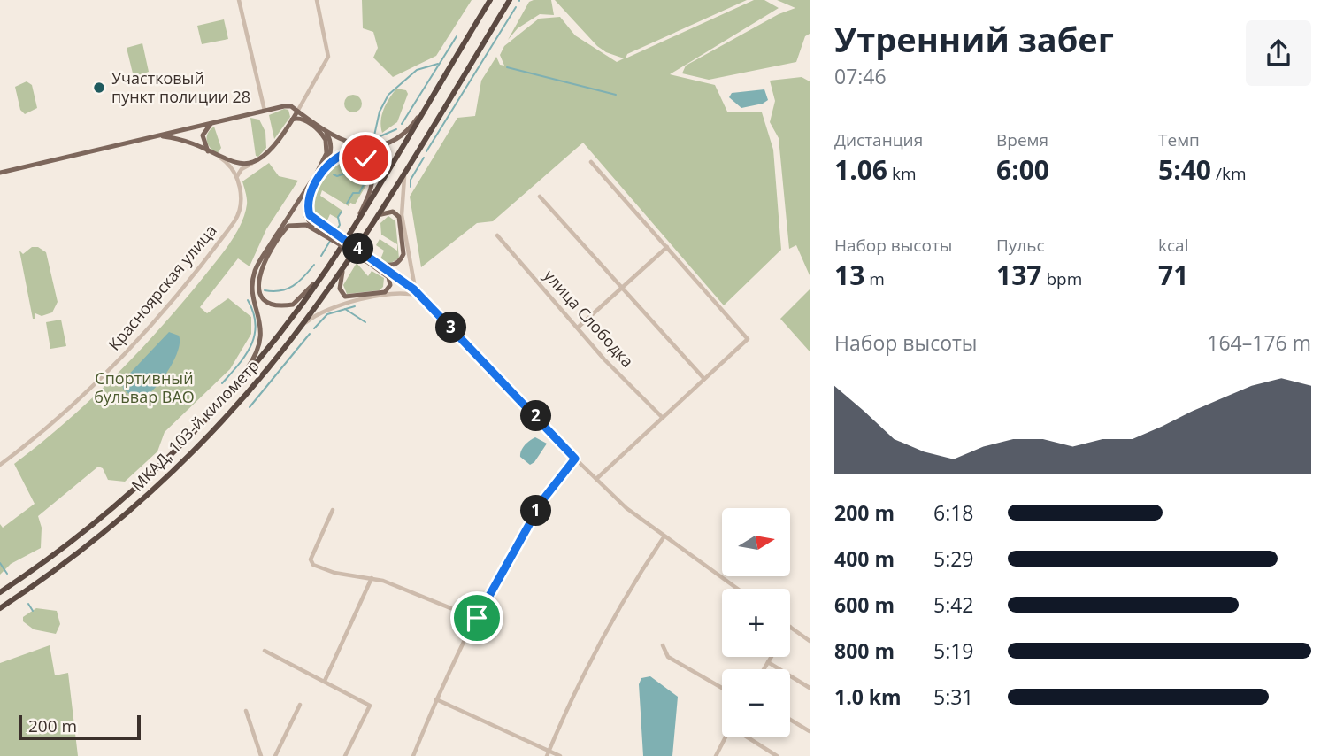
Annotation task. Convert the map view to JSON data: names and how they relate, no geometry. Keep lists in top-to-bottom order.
{
  "streets": {
    "highway": ["МКАД, 103-й километр"],
    "street": ["Красноярская улица", "улица Слободка"]
  },
  "parks": ["Спортивный бульвар ВАО"],
  "places": ["Участковый пункт полиции 28"],
  "scale_bar": "200 m",
  "north": "right",
  "page": {
    "heading": ["Утренний забег", "07:46"],
    "stats": [
      ["Дистанция", "1.06 km"],
      ["Время", "6:00"],
      ["Темп", "5:40 /km"],
      ["Набор высоты", "13 m"],
      ["Пульс", "137 bpm"],
      ["kcal", "71"]
    ],
    "pins": [
      "4",
      "3",
      "2",
      "1"
    ],
    "chart": ["Набор высоты", "164–176 m"],
    "list": [
      {
        "name": "200 m",
        "note": "6:18"
      },
      {
        "name": "400 m",
        "note": "5:29"
      },
      {
        "name": "600 m",
        "note": "5:42"
      },
      {
        "name": "800 m",
        "note": "5:19"
      },
      {
        "name": "1.0 km",
        "note": "5:31"
      }
    ],
    "map_buttons": ["+", "−"],
    "scale": "200 m"
  }
}
